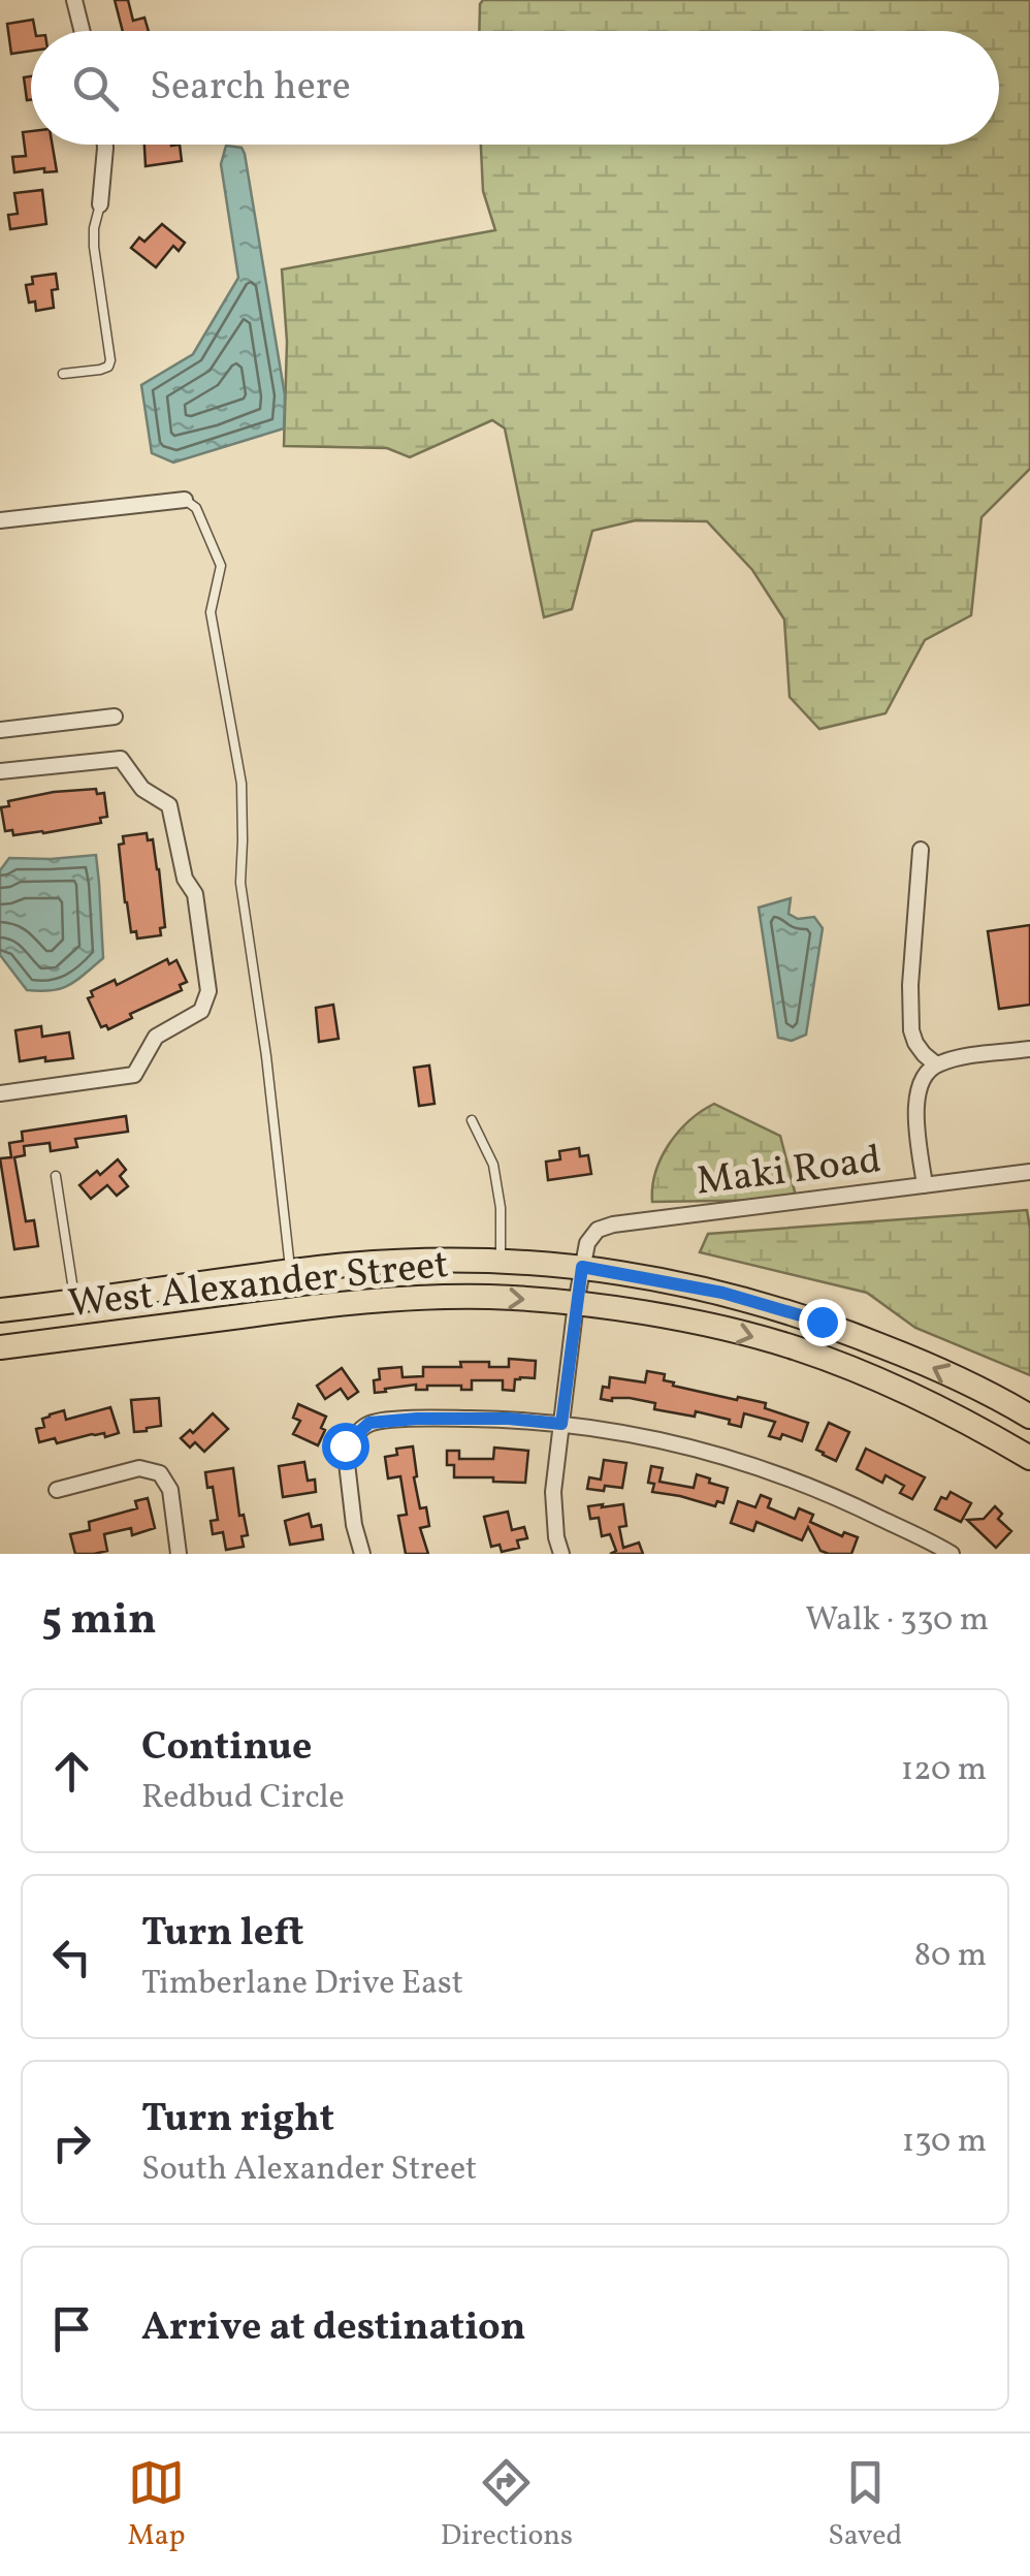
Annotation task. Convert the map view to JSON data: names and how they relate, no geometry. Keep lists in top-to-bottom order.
{
  "streets": {
    "main road": ["West Alexander Street"],
    "street": ["Maki Road"]
  },
  "crossings": [
    ["Maki Road", "West Alexander Street"]
  ],
  "page": {
    "search": "Search here",
    "heading": ["5 min", "Walk · 330 m"],
    "list": [
      ["Continue", "Redbud Circle", "120 m"],
      ["Turn left", "Timberlane Drive East", "80 m"],
      ["Turn right", "South Alexander Street", "130 m"],
      "Arrive at destination"
    ],
    "nav": ["Map", "Directions", "Saved"]
  }
}
